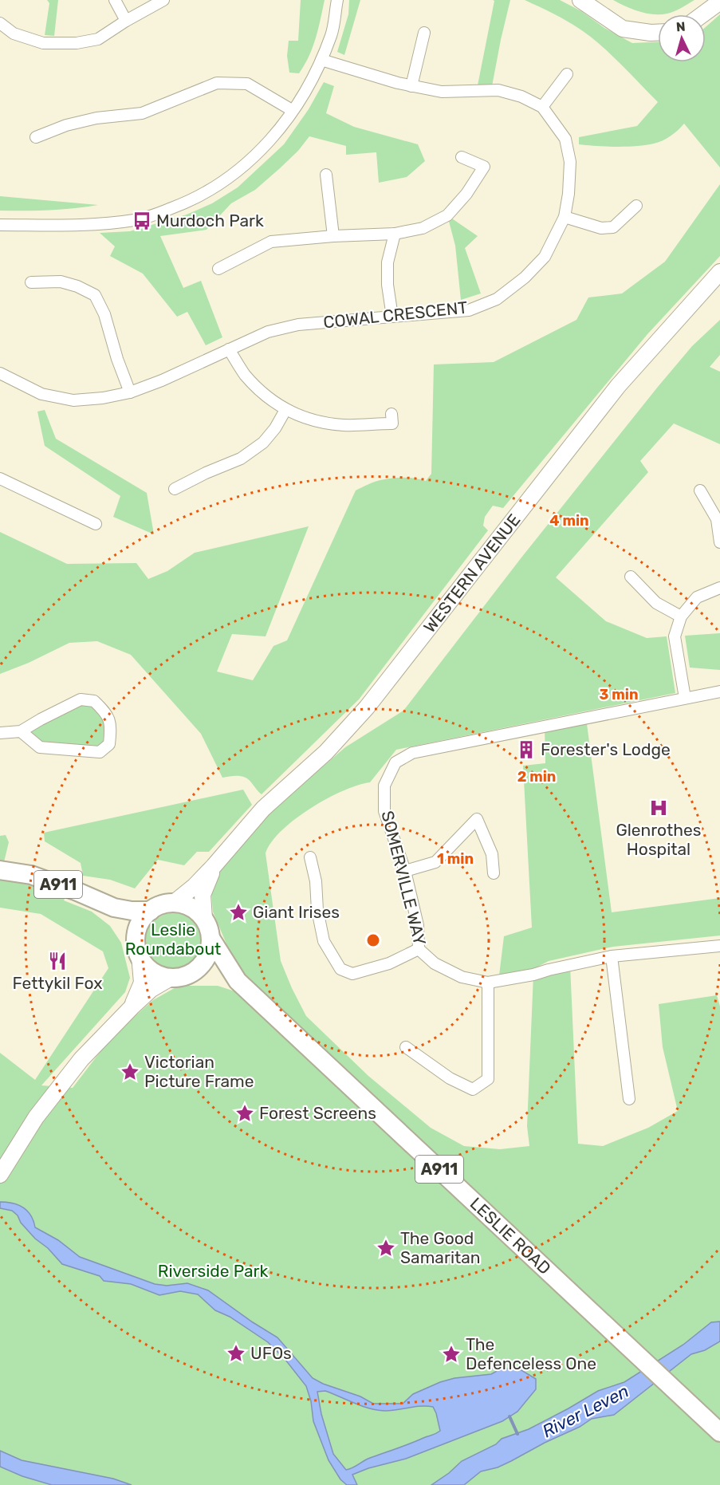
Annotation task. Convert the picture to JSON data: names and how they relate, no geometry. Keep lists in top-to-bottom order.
{
  "streets": {
    "main road": ["WESTERN AVENUE", "A911", "LESLIE ROAD"],
    "street": ["COWAL CRESCENT", "SOMERVILLE WAY"]
  },
  "crossings": [
    ["WESTERN AVENUE", "A911"],
    ["A911", "LESLIE ROAD"]
  ],
  "water": ["River Leven"],
  "parks": ["Leslie Roundabout", "Riverside Park"],
  "places": {
    "bus stop": ["Murdoch Park"],
    "building": ["Forester's Lodge"],
    "hospital": ["Glenrothes Hospital"],
    "place": [
      "Giant Irises",
      "Victorian Picture Frame",
      "Forest Screens",
      "The Good Samaritan",
      "UFOs",
      "The Defenceless One"
    ],
    "restaurant": ["Fettykil Fox"]
  },
  "north": "top",
  "rings": [
    "4 min",
    "3 min",
    "2 min",
    "1 min"
  ]
}
